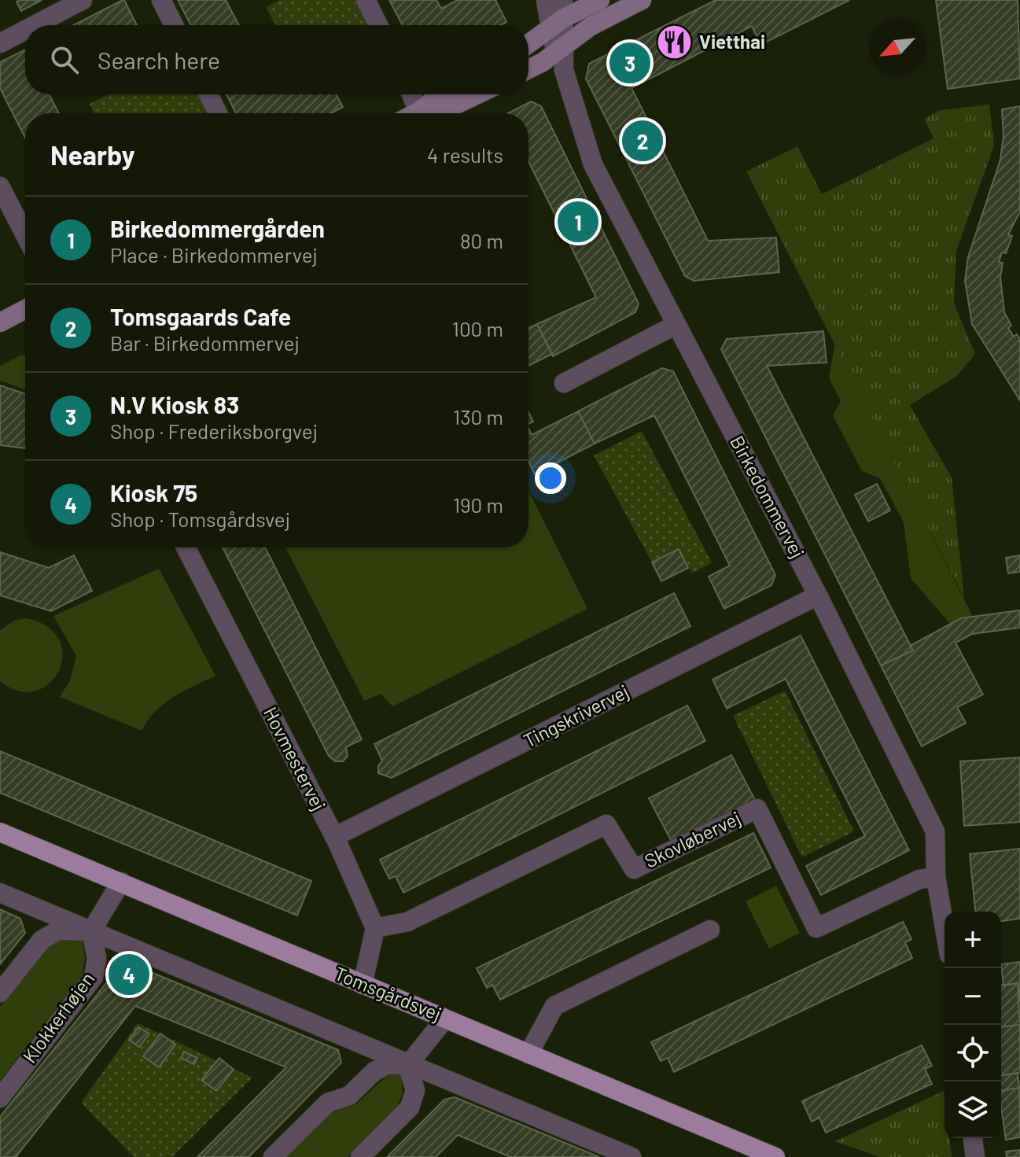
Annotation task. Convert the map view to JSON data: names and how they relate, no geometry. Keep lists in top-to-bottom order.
{
  "streets": {
    "main road": ["Tomsgårdsvej"],
    "street": [
      "Birkedommervej",
      "Tingskrivervej",
      "Hovmestervej",
      "Skovløbervej",
      "Klokkerhøjen"
    ]
  },
  "crossings": [
    ["Birkedommervej", "Tingskrivervej"],
    ["Birkedommervej", "Skovløbervej"],
    ["Tingskrivervej", "Hovmestervej"],
    ["Hovmestervej", "Skovløbervej"]
  ],
  "places": {
    "restaurant": ["Vietthai"]
  },
  "north": "bottom left",
  "page": {
    "search": "Search here",
    "pins": [
      "3",
      "2",
      "1",
      "4"
    ],
    "heading": ["Nearby", "4 results"],
    "list": [
      {
        "mark": "1",
        "name": "Birkedommergården",
        "note": "Place · Birkedommervej",
        "value": "80 m"
      },
      {
        "mark": "2",
        "name": "Tomsgaards Cafe",
        "note": "Bar · Birkedommervej",
        "value": "100 m"
      },
      {
        "mark": "3",
        "name": "N.V Kiosk 83",
        "note": "Shop · Frederiksborgvej",
        "value": "130 m"
      },
      {
        "mark": "4",
        "name": "Kiosk 75",
        "note": "Shop · Tomsgårdsvej",
        "value": "190 m"
      }
    ],
    "map_buttons": ["+", "−"]
  }
}
